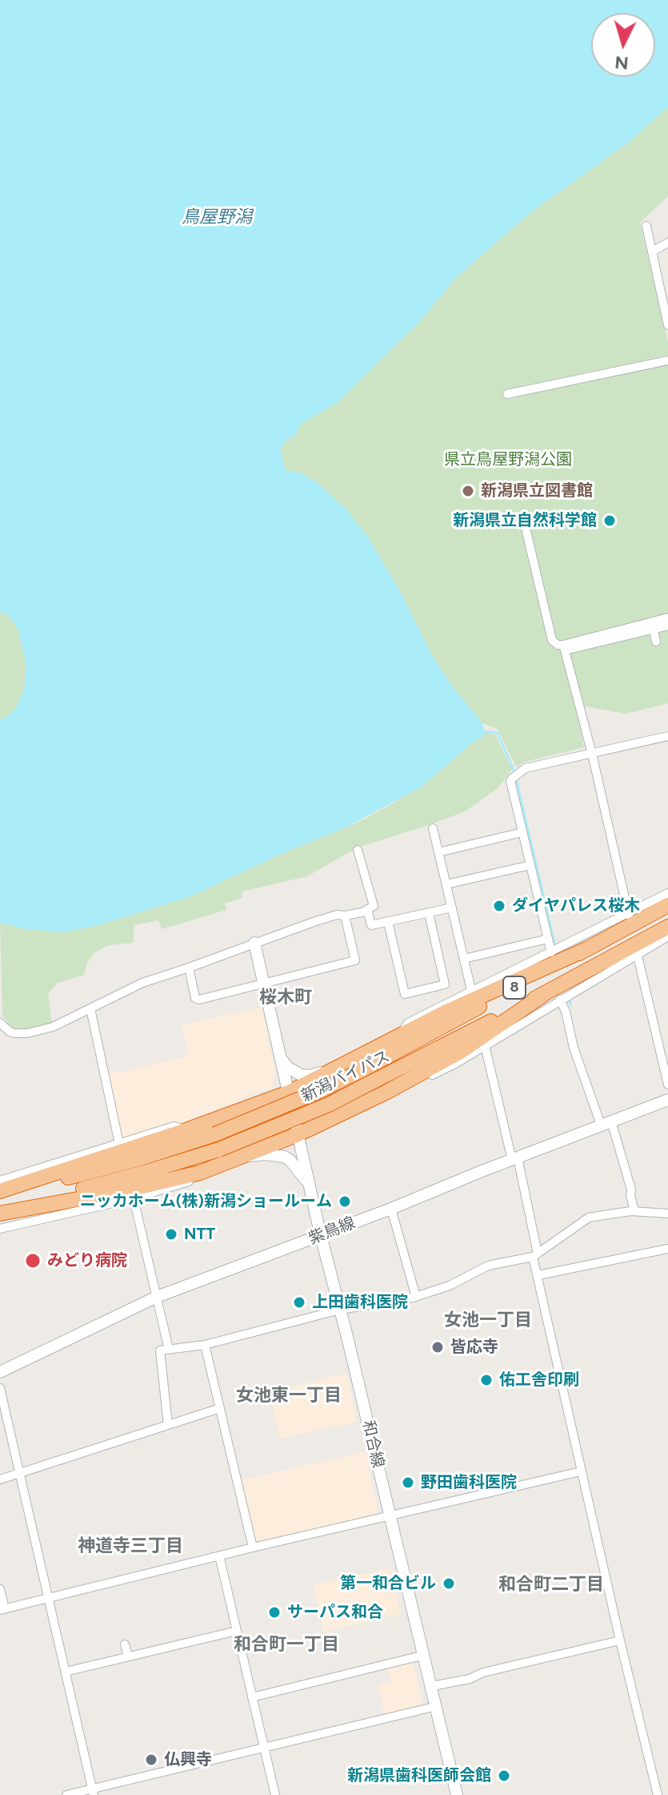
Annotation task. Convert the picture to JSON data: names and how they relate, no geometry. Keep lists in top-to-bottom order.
{
  "streets": {
    "highway": ["8", "新潟バイパス"],
    "street": ["紫鳥線", "和合線"]
  },
  "crossings": [
    ["紫鳥線", "和合線"]
  ],
  "districts": [
    "桜木町",
    "女池一丁目",
    "女池東一丁目",
    "神道寺三丁目",
    "和合町二丁目",
    "和合町一丁目"
  ],
  "water": ["鳥屋野潟"],
  "parks": ["県立鳥屋野潟公園"],
  "places": [
    "新潟県立図書館",
    "新潟県立自然科学館",
    "ダイヤパレス桜木",
    "ニッカホーム(株)新潟ショールーム",
    "NTT",
    "みどり病院",
    "上田歯科医院",
    "皆応寺",
    "佑工舎印刷",
    "野田歯科医院",
    "第一和合ビル",
    "サーパス和合",
    "仏興寺",
    "新潟県歯科医師会館"
  ],
  "north": "bottom"
}
